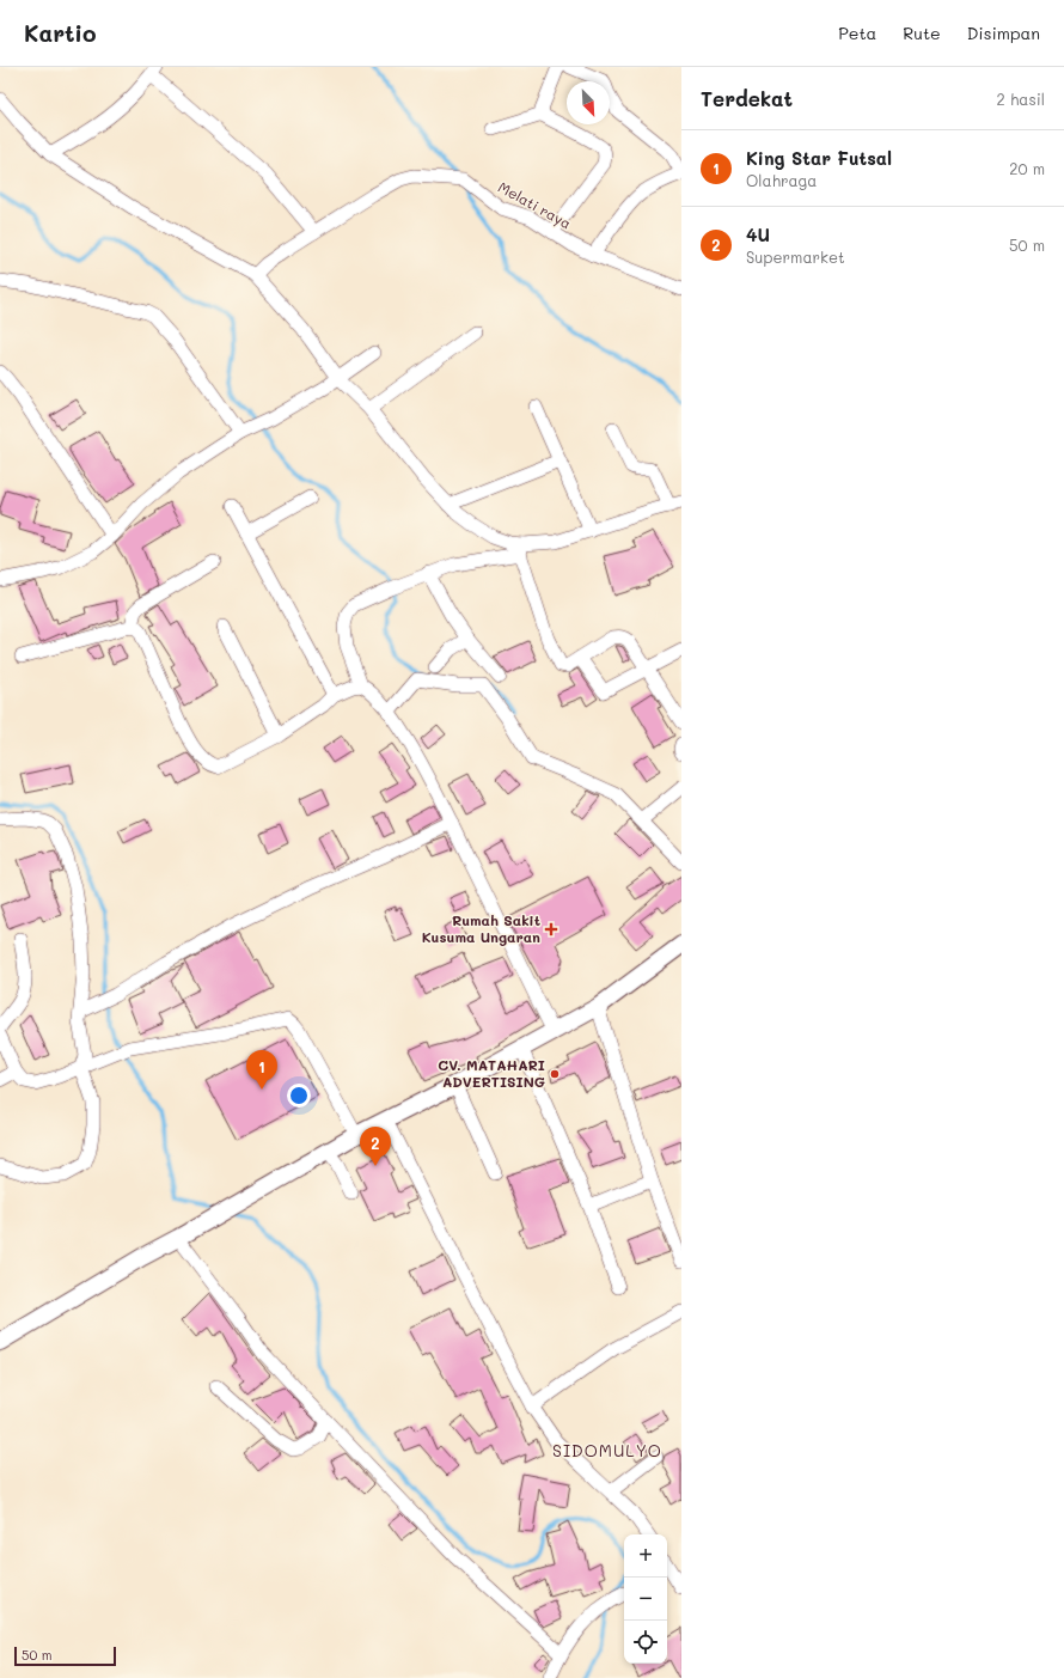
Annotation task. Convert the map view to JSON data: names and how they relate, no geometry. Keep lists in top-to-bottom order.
{
  "streets": {
    "street": ["Melati raya"]
  },
  "districts": ["SIDOMULYO"],
  "places": {
    "health": ["Rumah Sakit Kusuma Ungaran"],
    "other": ["CV. MATAHARI ADVERTISING"]
  },
  "scale_bar": "50 m",
  "north": "bottom right",
  "page": {
    "header": "Kartio",
    "nav": ["Peta", "Rute", "Disimpan"],
    "heading": ["Terdekat", "2 hasil"],
    "list": [
      {
        "mark": "1",
        "name": "King Star Futsal",
        "note": "Olahraga",
        "value": "20 m"
      },
      {
        "mark": "2",
        "name": "4U",
        "note": "Supermarket",
        "value": "50 m"
      }
    ],
    "pins": ["1", "2"],
    "map_buttons": ["+", "−"],
    "scale": "50 m"
  }
}
